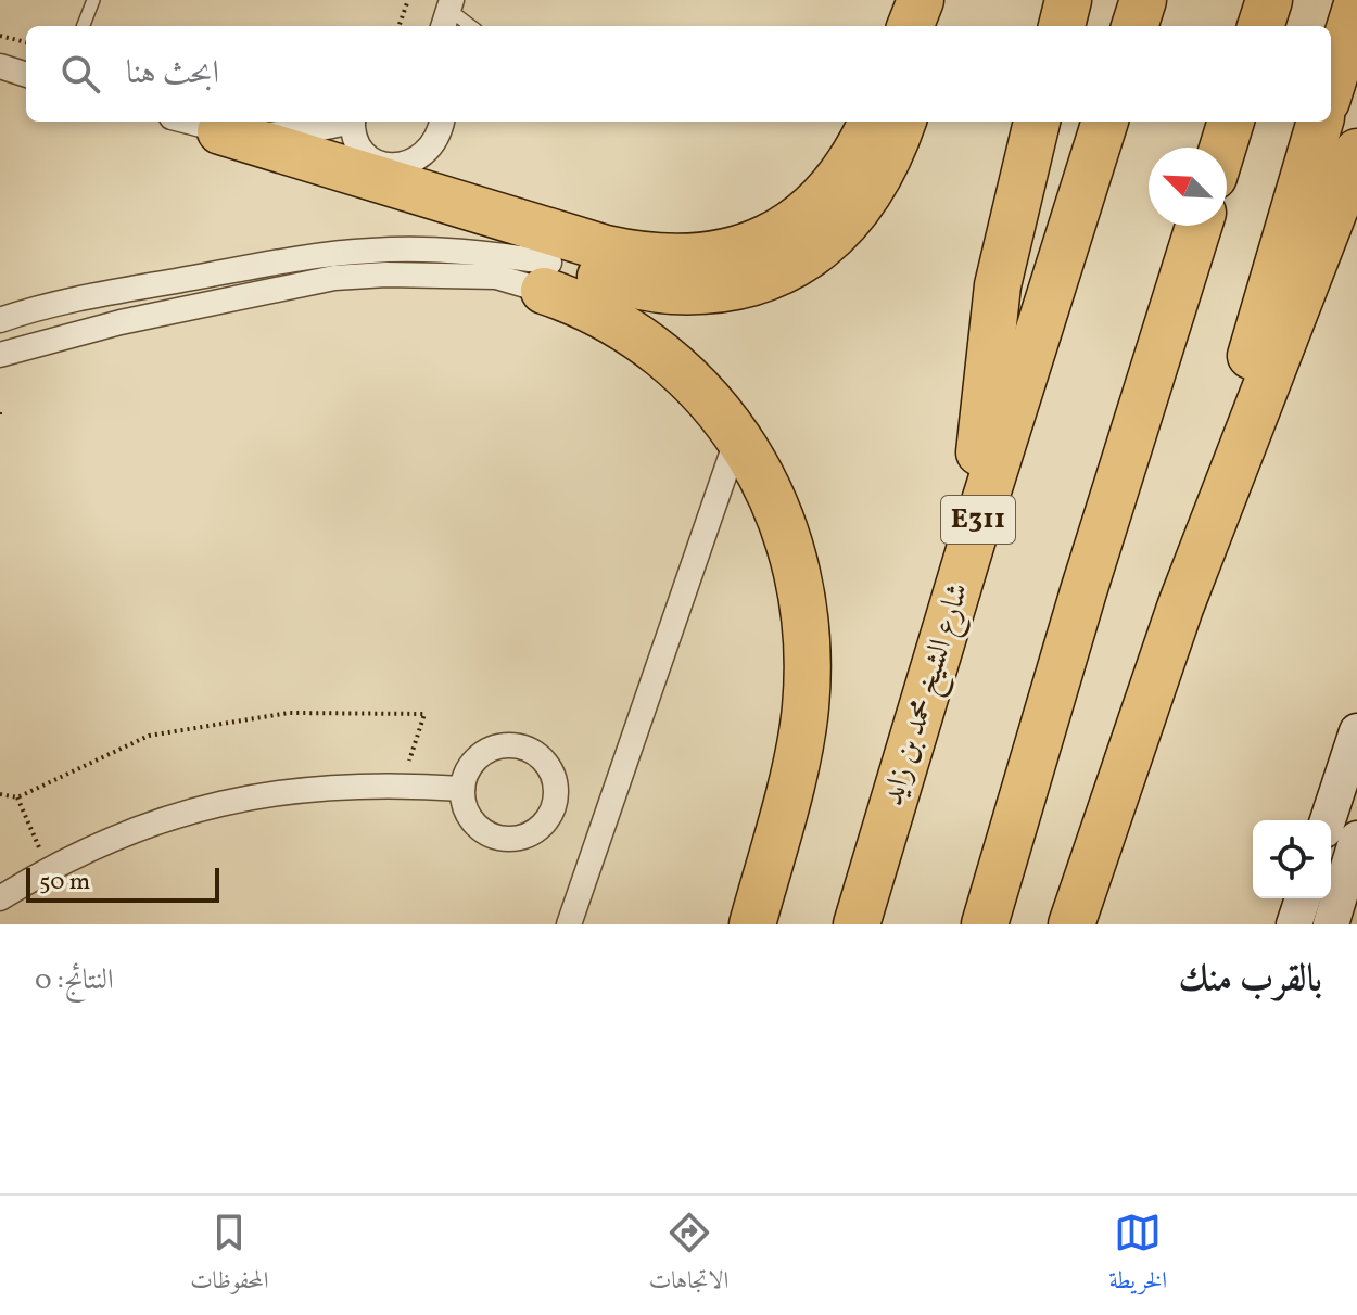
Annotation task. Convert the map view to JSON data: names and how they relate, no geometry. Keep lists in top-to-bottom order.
{
  "streets": {
    "highway": ["E311", "شارع الشيخ محمد بن زايد"]
  },
  "scale_bar": "50 m",
  "north": "top left",
  "page": {
    "search": "ابحث هنا",
    "scale": "50 m",
    "heading": ["بالقرب منك", "النتائج: 0"],
    "nav": ["الخريطة", "الاتجاهات", "المحفوظات"]
  }
}
